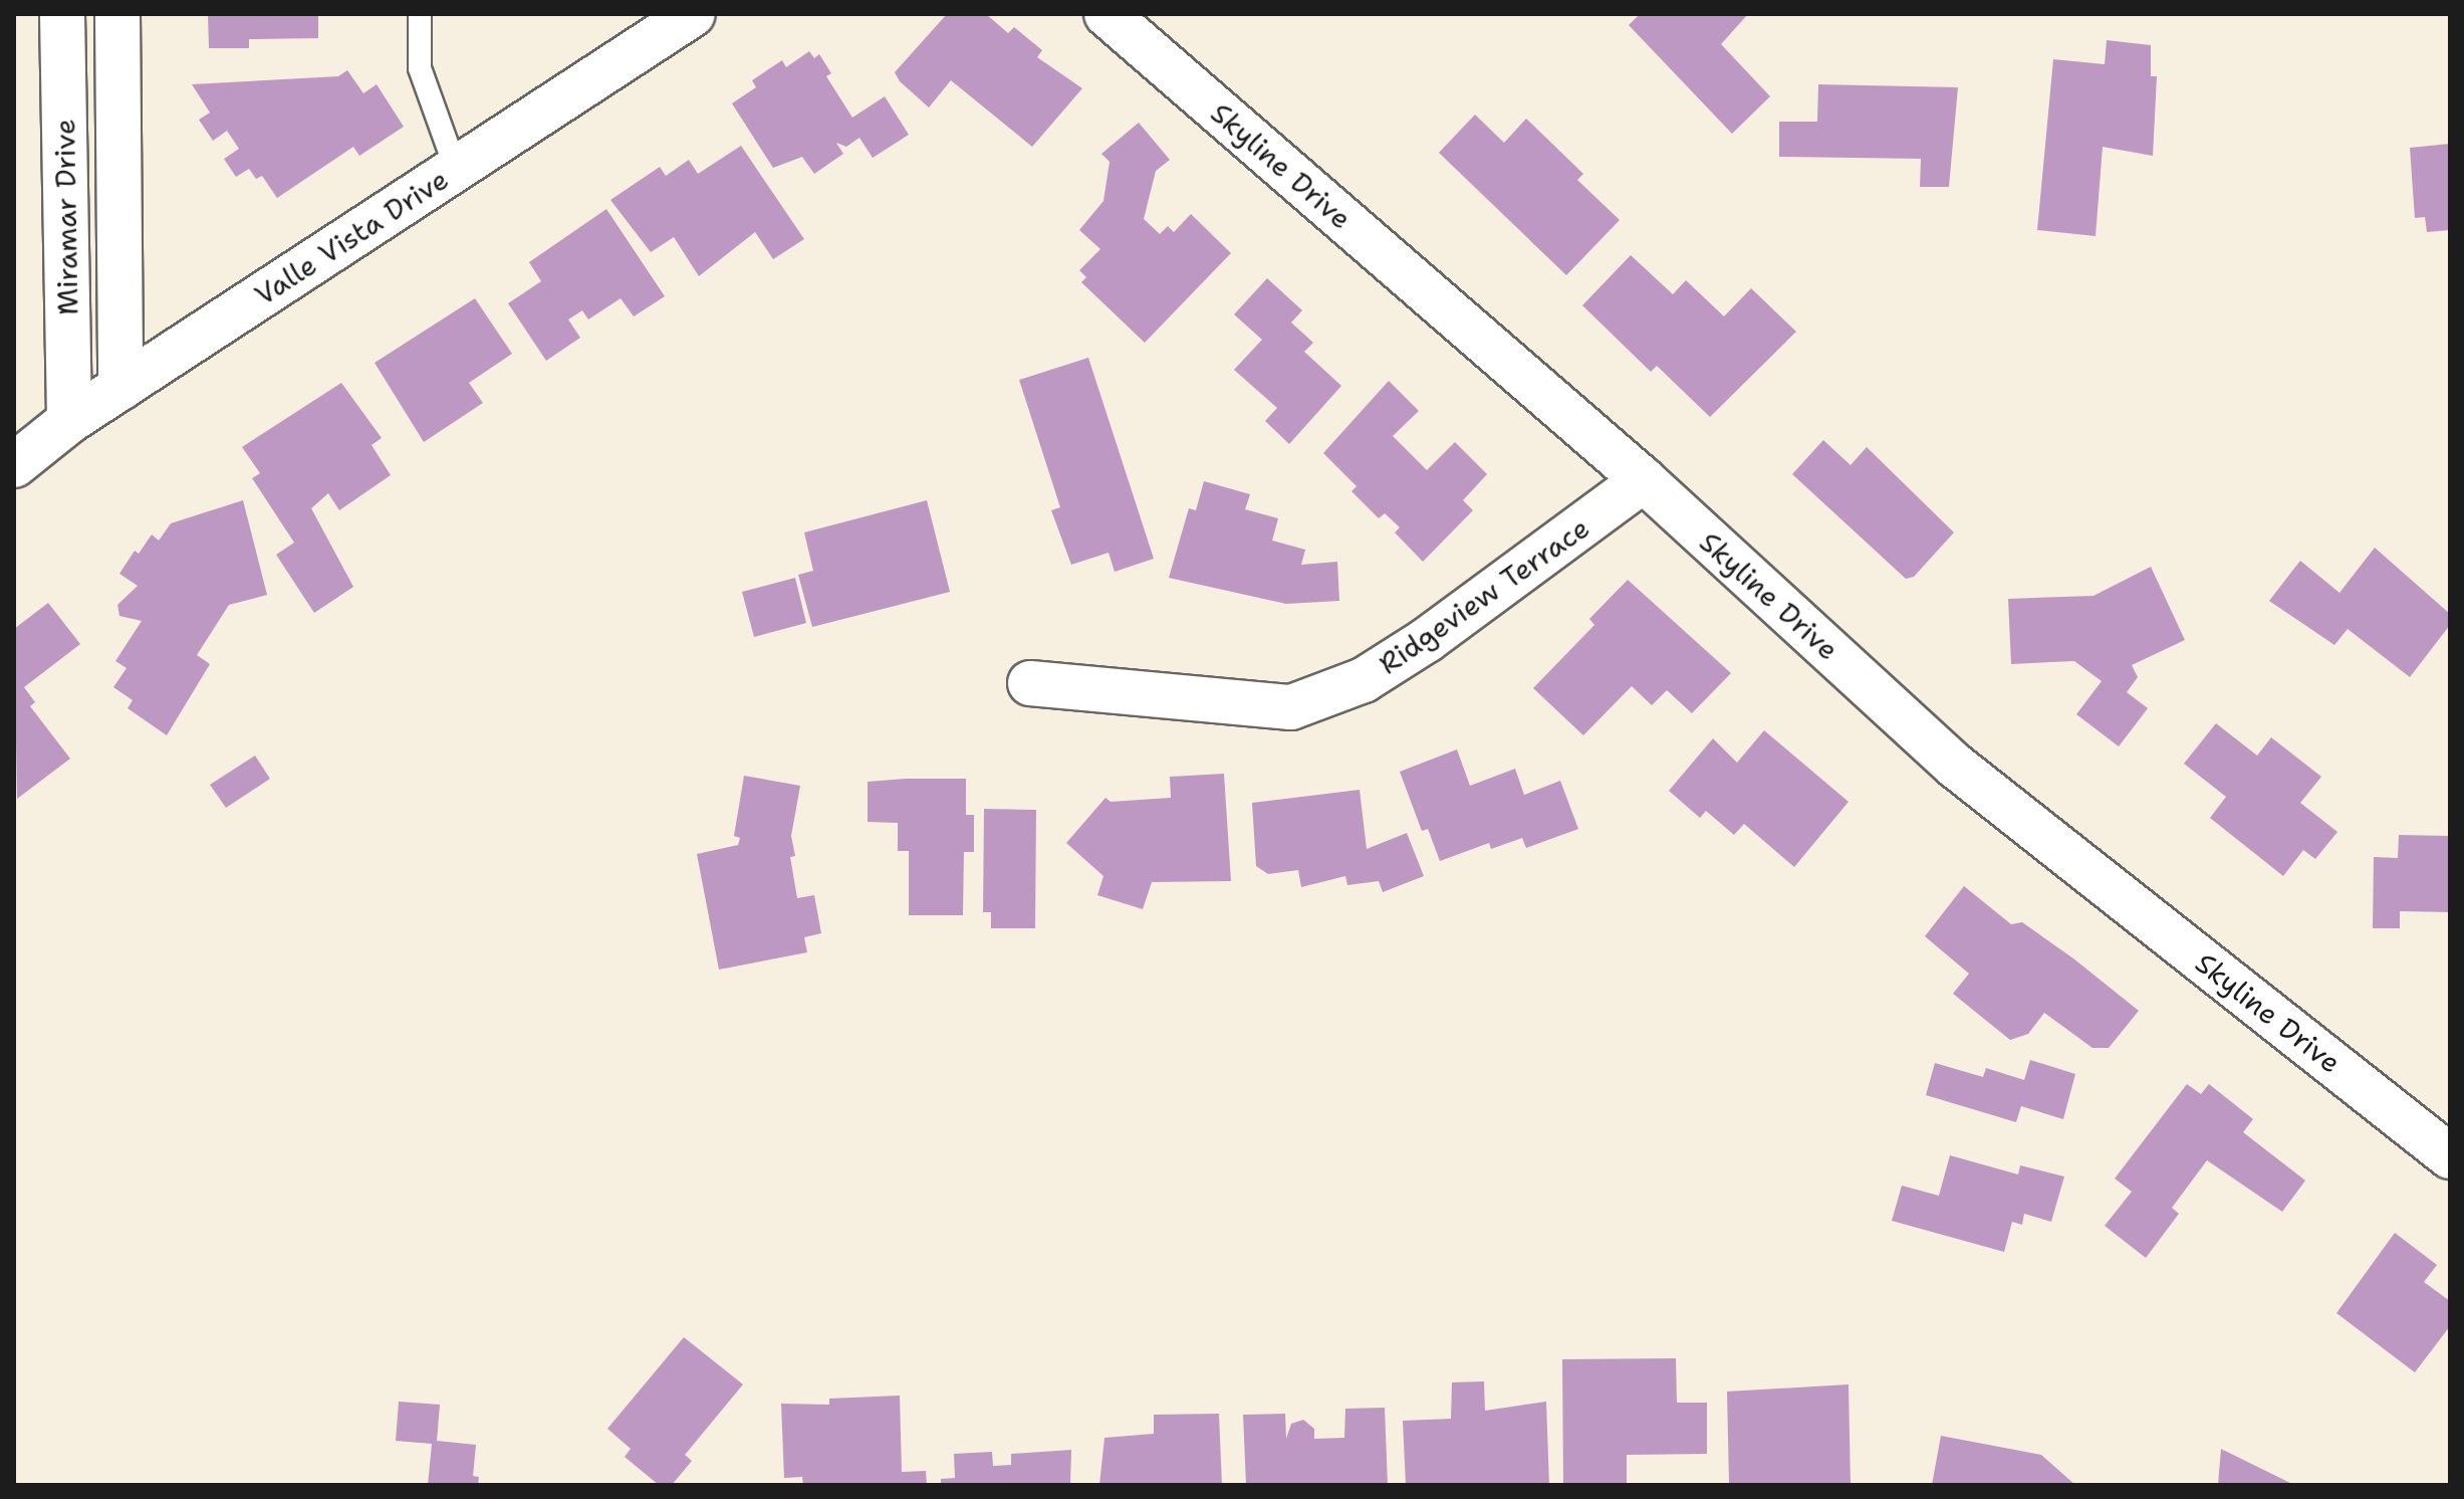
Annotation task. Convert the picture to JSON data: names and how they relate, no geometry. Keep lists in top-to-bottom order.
{
  "streets": {
    "street": [
      "Skyline Drive",
      "Miramar Drive",
      "Valle Vista Drive",
      "Ridgeview Terrace"
    ]
  },
  "crossings": [
    ["Skyline Drive", "Ridgeview Terrace"],
    ["Miramar Drive", "Valle Vista Drive"]
  ]
}
